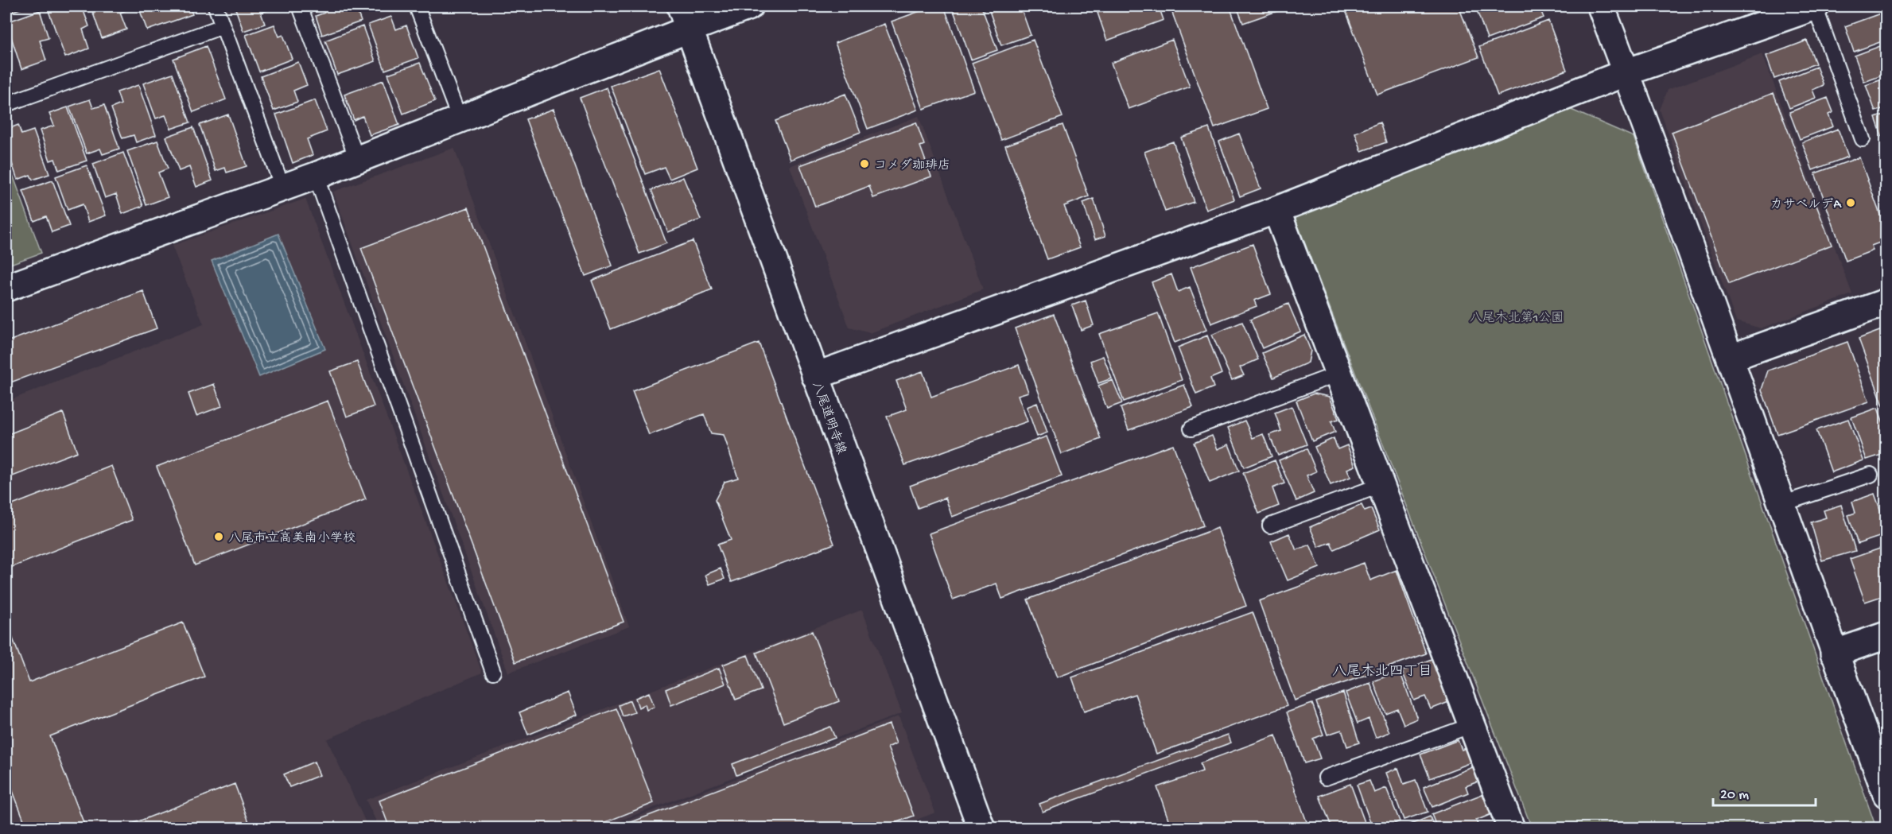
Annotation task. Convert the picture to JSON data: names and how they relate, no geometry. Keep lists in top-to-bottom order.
{
  "streets": {
    "street": ["八尾道明寺線"]
  },
  "districts": ["八尾木北四丁目"],
  "parks": ["八尾木北第1公園"],
  "places": ["コメダ珈琲店", "カサベルデA", "八尾市立高美南小学校"],
  "scale_bar": "20 m"
}
